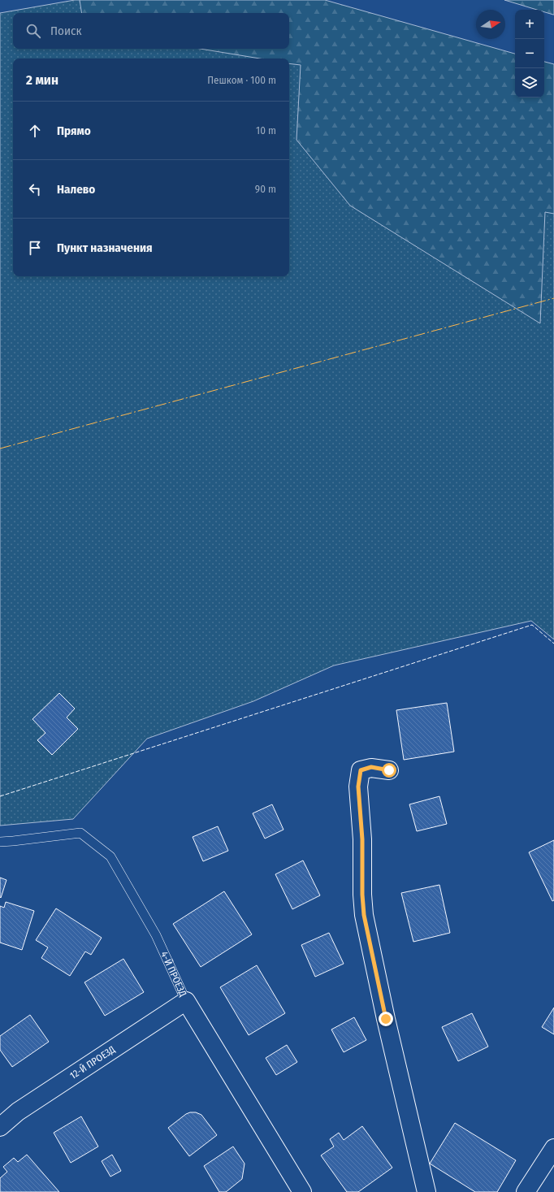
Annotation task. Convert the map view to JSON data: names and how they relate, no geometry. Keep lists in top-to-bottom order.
{
  "streets": {
    "street": ["4-Й ПРОЕЗД", "12-Й ПРОЕЗД"]
  },
  "crossings": [
    ["4-Й ПРОЕЗД", "12-Й ПРОЕЗД"]
  ],
  "north": "right",
  "page": {
    "map_buttons": ["+", "−"],
    "search": "Поиск",
    "heading": ["2 мин", "Пешком · 100 m"],
    "list": [
      ["Прямо", "10 m"],
      ["Налево", "90 m"],
      "Пункт назначения"
    ]
  }
}
